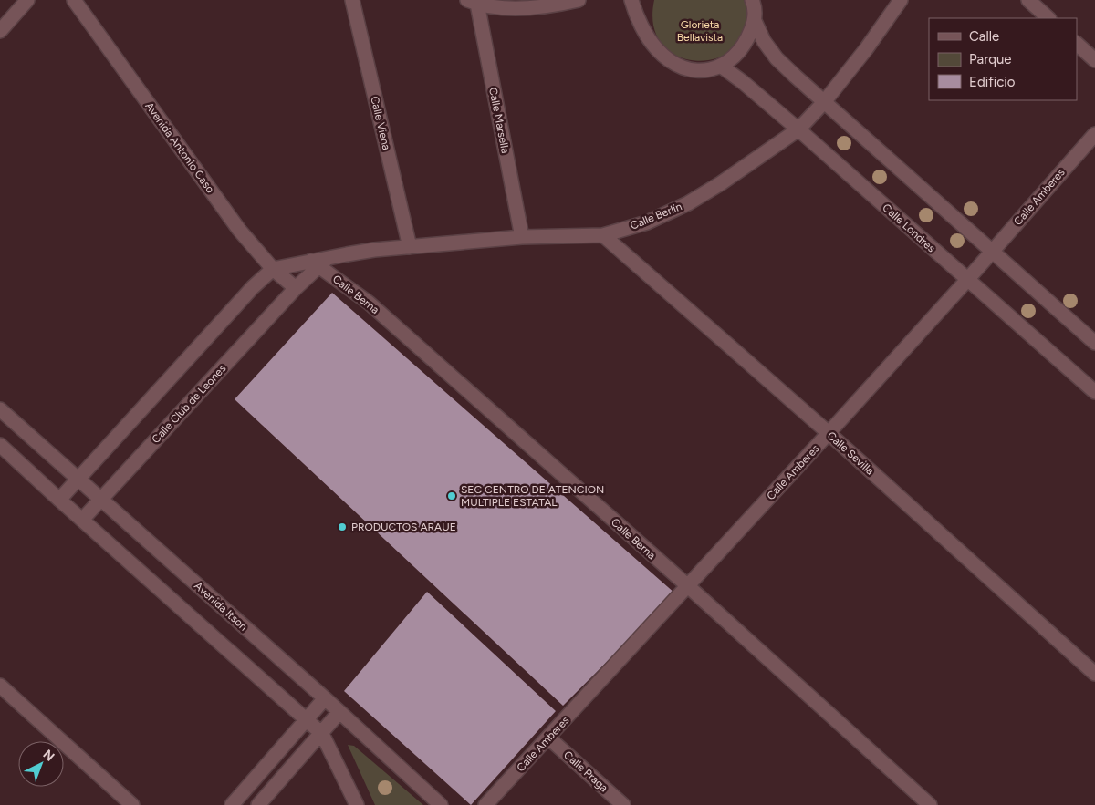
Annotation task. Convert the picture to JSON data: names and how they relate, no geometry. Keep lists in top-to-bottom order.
{
  "streets": {
    "street": [
      "Calle Marsella",
      "Calle Viena",
      "Avenida Antonio Caso",
      "Calle Amberes",
      "Calle Berlín",
      "Calle Londres",
      "Calle Berna",
      "Calle Club de Leones",
      "Calle Sevilla",
      "Avenida Itson",
      "Calle Praga"
    ]
  },
  "crossings": [
    ["Calle Marsella", "Calle Berlín"],
    ["Calle Viena", "Calle Berlín"],
    ["Avenida Antonio Caso", "Calle Berlín"],
    ["Avenida Antonio Caso", "Calle Club de Leones"],
    ["Calle Amberes", "Calle Londres"],
    ["Calle Amberes", "Calle Berna"],
    ["Calle Amberes", "Calle Sevilla"],
    ["Calle Amberes", "Calle Praga"],
    ["Calle Berlín", "Calle Londres"],
    ["Calle Berlín", "Calle Berna"],
    ["Calle Berlín", "Calle Sevilla"],
    ["Calle Club de Leones", "Avenida Itson"]
  ],
  "parks": ["Glorieta Bellavista"],
  "places": ["SEC CENTRO DE ATENCION MULTIPLE ESTATAL", "PRODUCTOS ARAUE"],
  "legend": ["Calle", "Parque", "Edificio"],
  "north": "top right"
}
